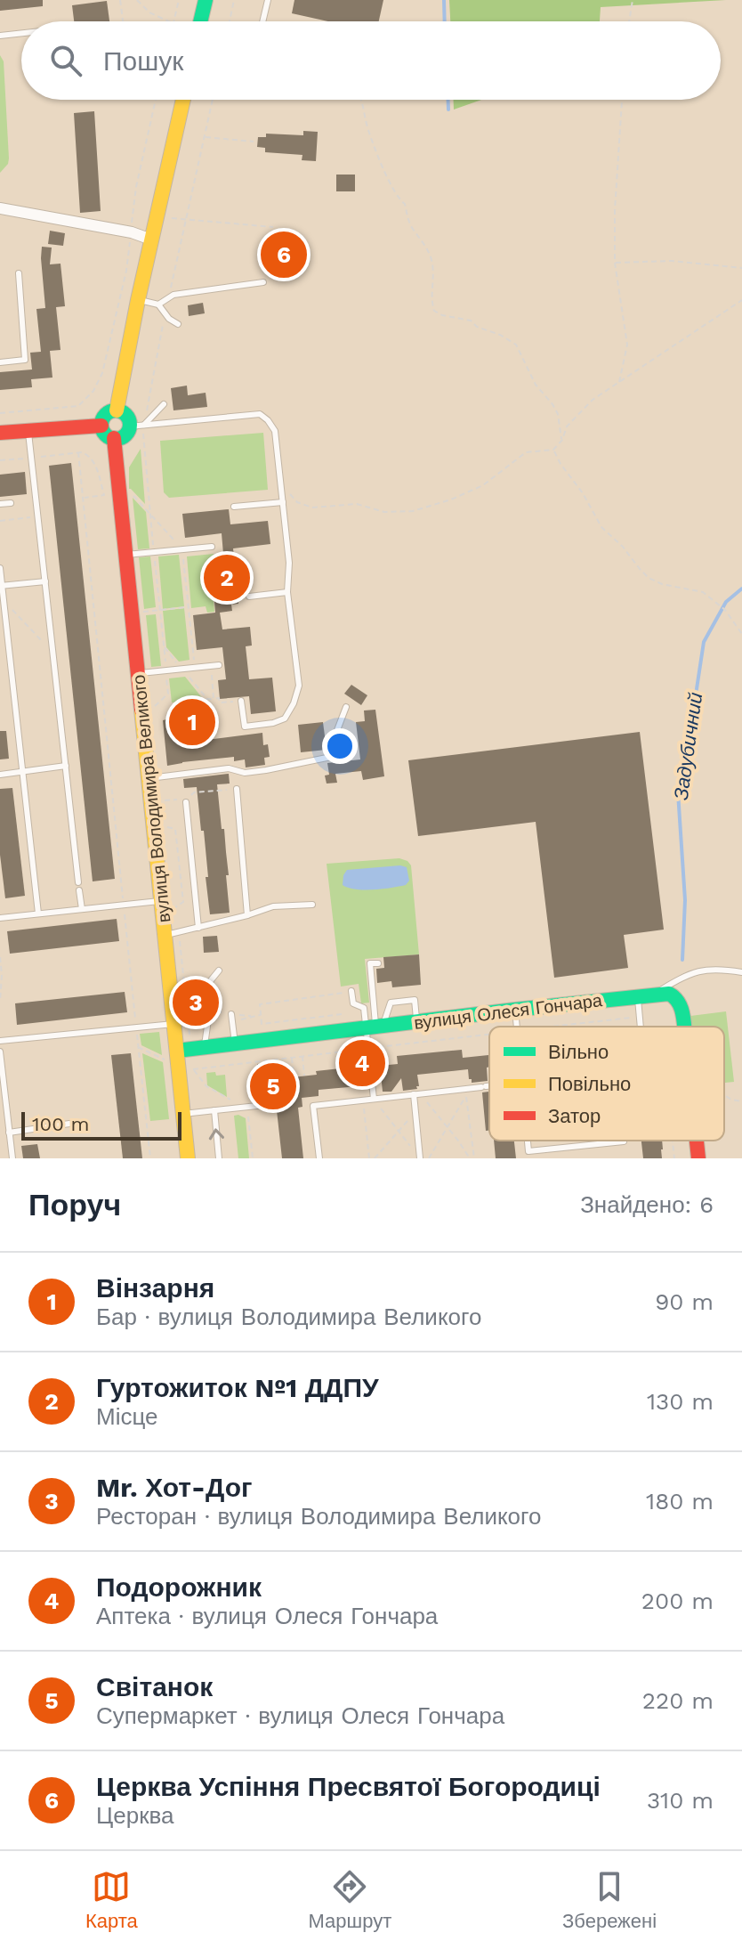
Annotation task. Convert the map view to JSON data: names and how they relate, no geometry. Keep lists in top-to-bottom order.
{
  "streets": {
    "street": ["вулиця Володимира Великого", "вулиця Олеся Гончара"]
  },
  "crossings": [
    ["вулиця Володимира Великого", "вулиця Олеся Гончара"]
  ],
  "water": ["Задубичний"],
  "legend": ["Вільно", "Повільно", "Затор"],
  "scale_bar": "100 m",
  "page": {
    "search": "Пошук",
    "pins": [
      "6",
      "2",
      "1",
      "3",
      "4",
      "5"
    ],
    "scale": "100 m",
    "heading": ["Поруч", "Знайдено: 6"],
    "list": [
      {
        "mark": "1",
        "name": "Вінзарня",
        "note": "Бар · вулиця Володимира Великого",
        "value": "90 m"
      },
      {
        "mark": "2",
        "name": "Гуртожиток №1 ДДПУ",
        "note": "Місце",
        "value": "130 m"
      },
      {
        "mark": "3",
        "name": "Mr. Хот-Дог",
        "note": "Ресторан · вулиця Володимира Великого",
        "value": "180 m"
      },
      {
        "mark": "4",
        "name": "Подорожник",
        "note": "Аптека · вулиця Олеся Гончара",
        "value": "200 m"
      },
      {
        "mark": "5",
        "name": "Світанок",
        "note": "Супермаркет · вулиця Олеся Гончара",
        "value": "220 m"
      },
      {
        "mark": "6",
        "name": "Церква Успіння Пресвятої Богородиці",
        "note": "Церква",
        "value": "310 m"
      }
    ],
    "nav": ["Карта", "Маршрут", "Збережені"]
  }
}
